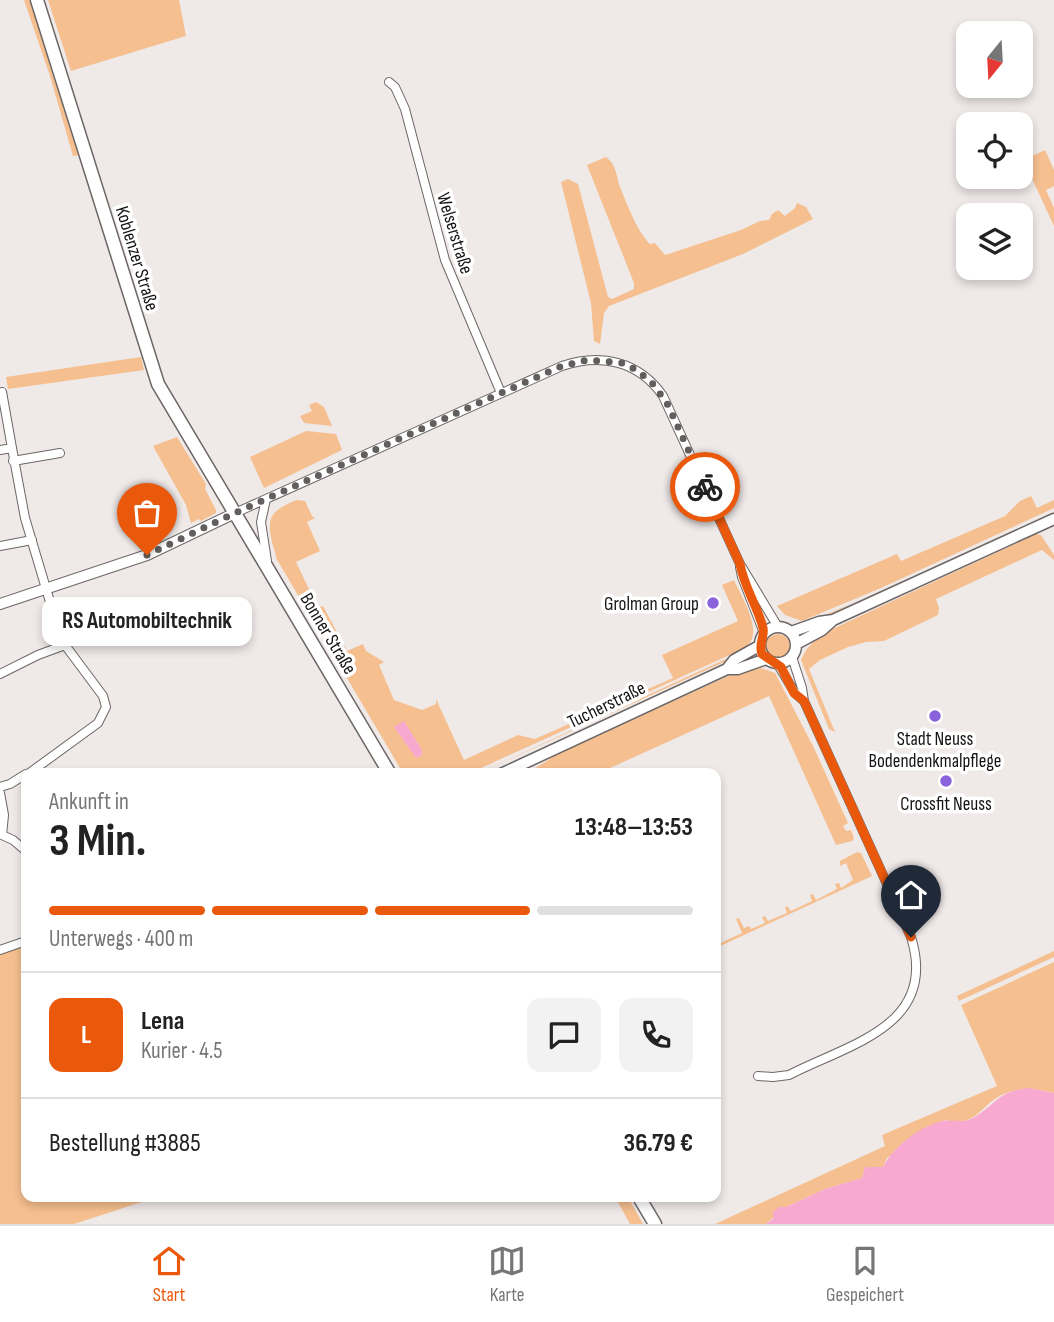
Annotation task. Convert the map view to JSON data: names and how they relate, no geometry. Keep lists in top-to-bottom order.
{
  "streets": {
    "main road": ["Koblenzer Straße", "Bonner Straße", "Tucherstraße"],
    "street": ["Welserstraße"]
  },
  "crossings": [
    ["Koblenzer Straße", "Bonner Straße"]
  ],
  "places": [
    "RS Automobiltechnik",
    "Grolman Group",
    "Stadt Neuss Bodendenkmalpflege",
    "Crossfit Neuss"
  ],
  "north": "bottom",
  "page": {
    "bubble": "RS Automobiltechnik",
    "heading": ["3 Min.", "Ankunft in", "13:48–13:53"],
    "panel": [
      "Lena",
      "Kurier · 4.5",
      "Bestellung #3885",
      "36.79 €"
    ],
    "bar": "Unterwegs · 400 m",
    "round": "L",
    "tabs": ["Start", "Karte", "Gespeichert"]
  }
}
